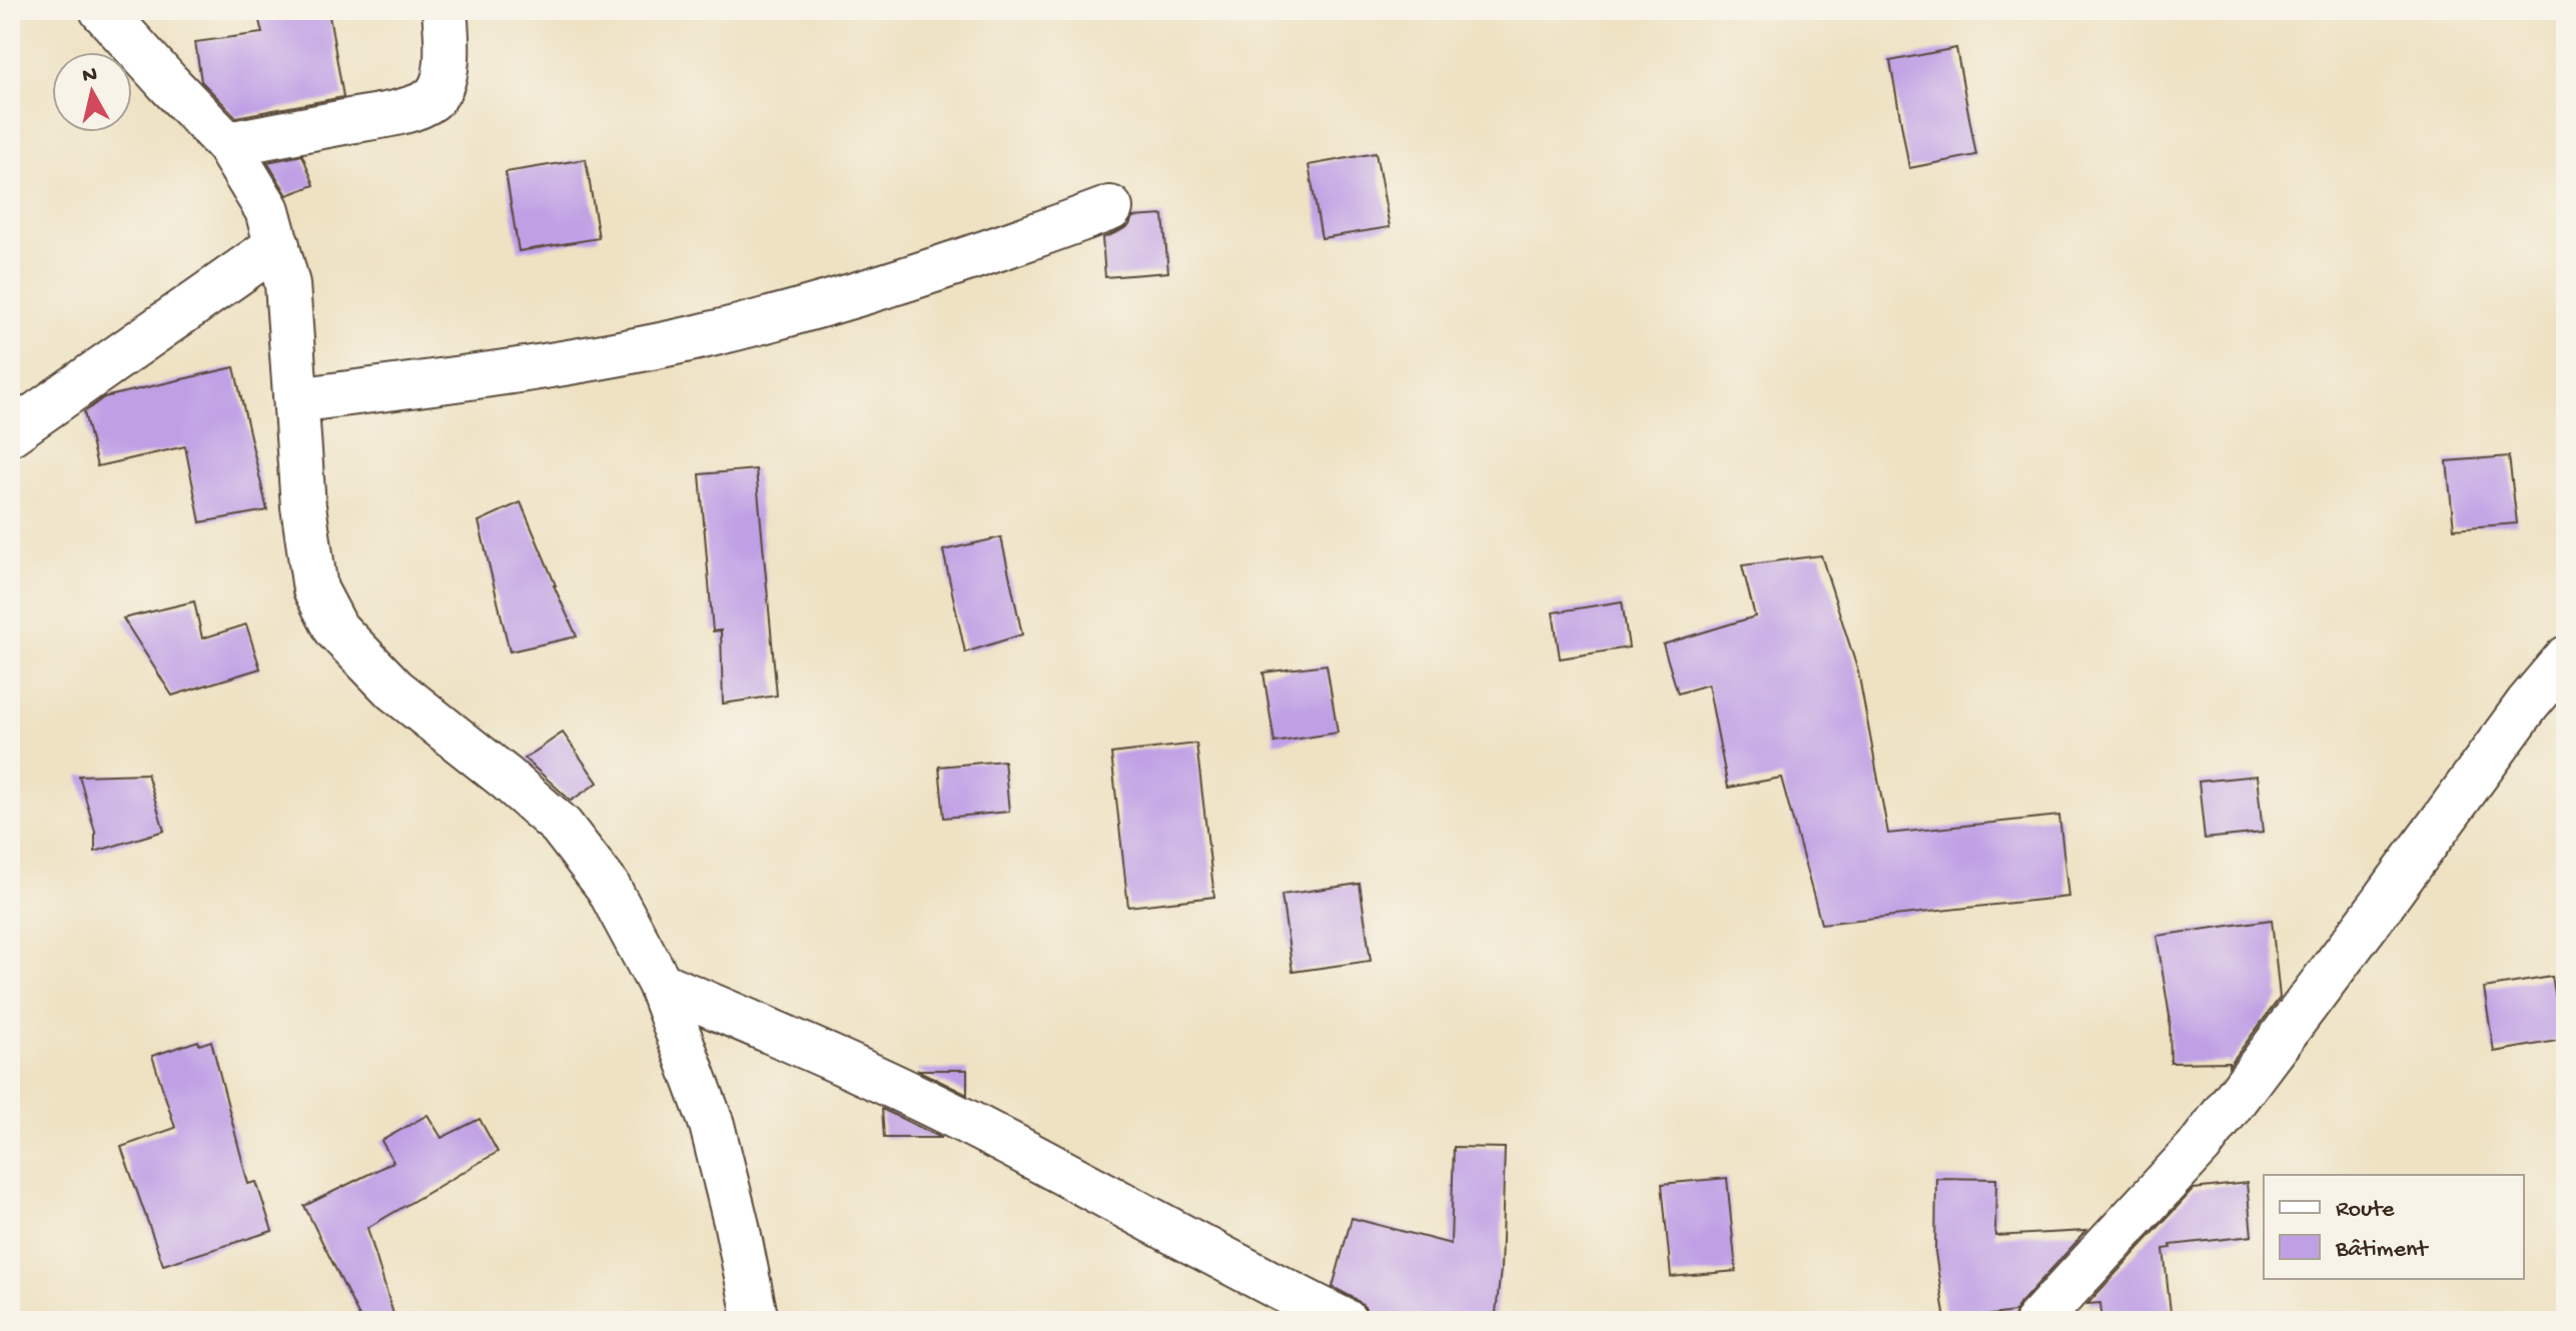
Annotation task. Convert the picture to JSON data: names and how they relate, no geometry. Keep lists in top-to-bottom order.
{
  "legend": ["Route", "Bâtiment"],
  "north": "top"
}
